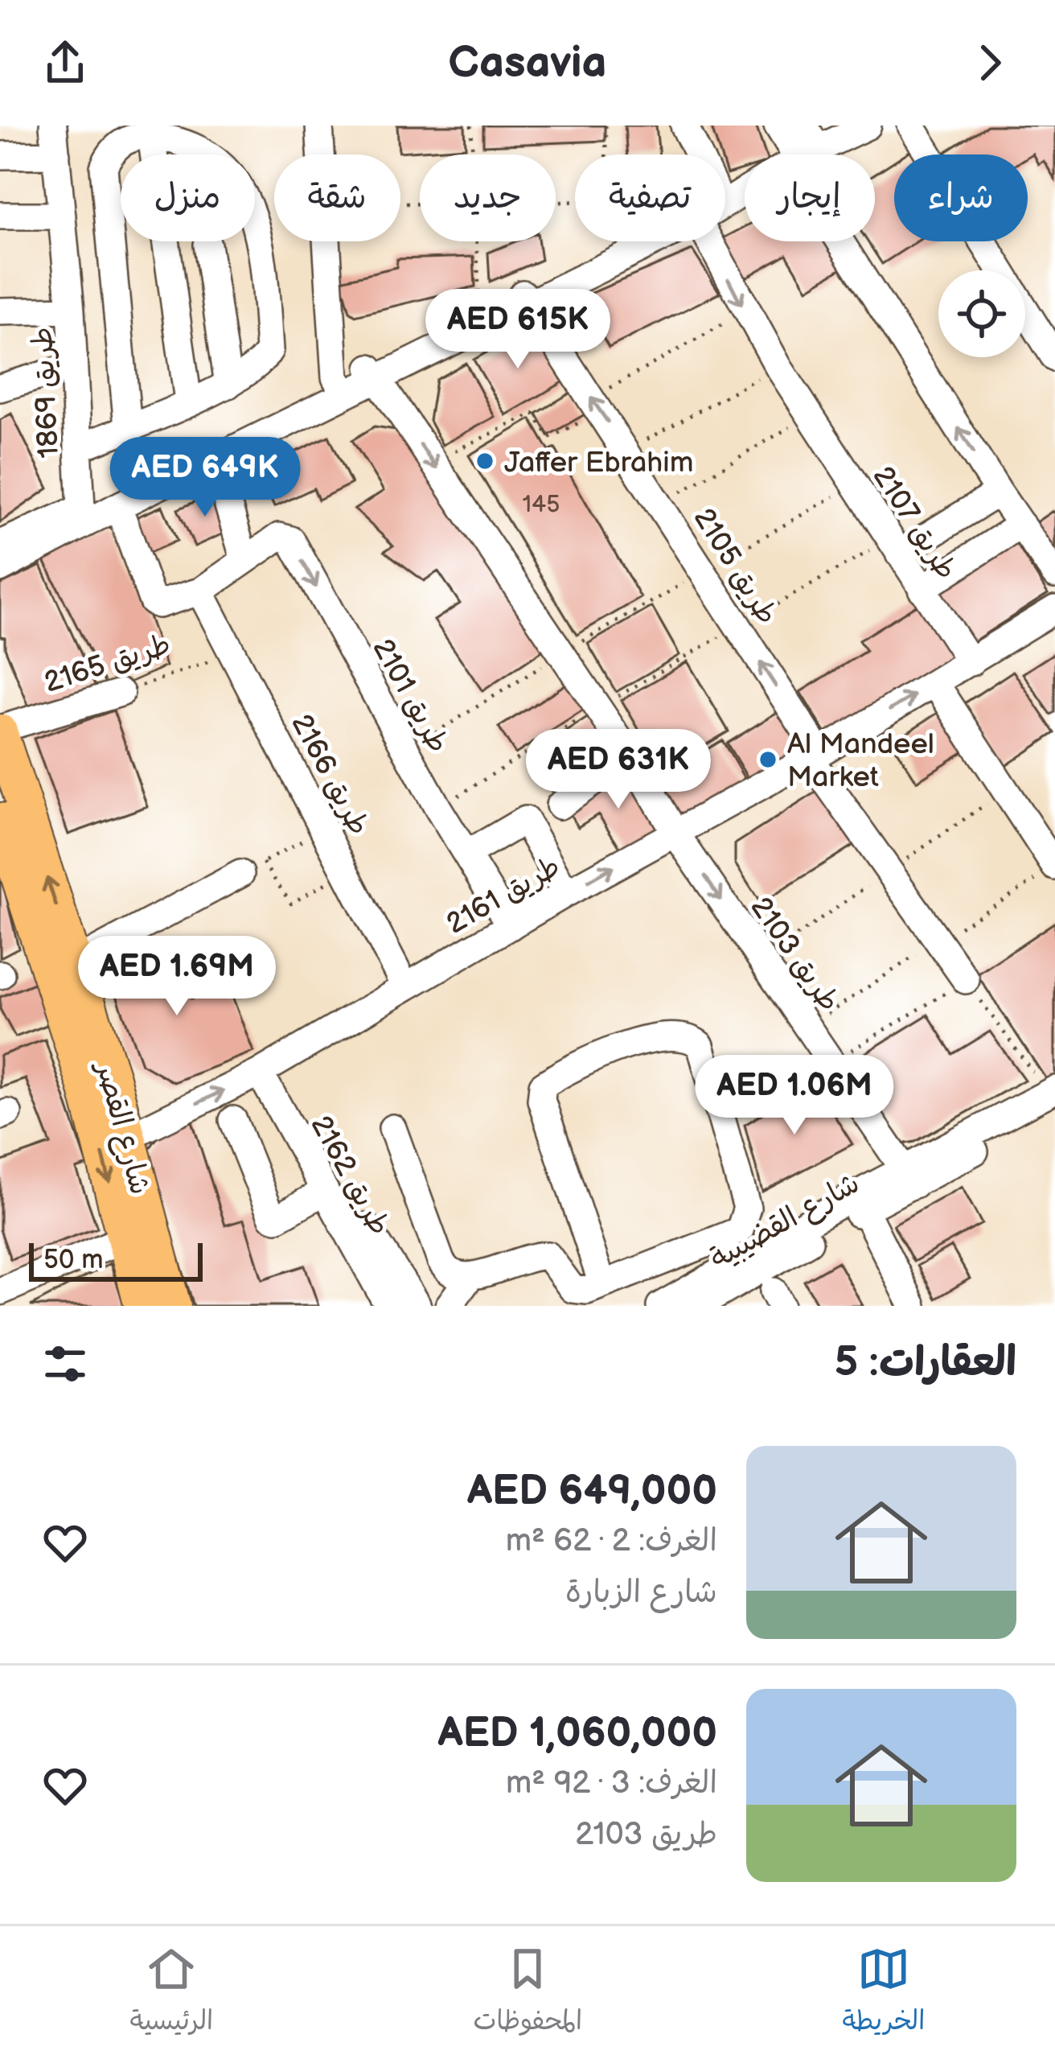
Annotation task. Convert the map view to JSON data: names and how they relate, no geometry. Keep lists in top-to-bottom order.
{
  "streets": {
    "main road": ["شارع القصر"],
    "street": [
      "طريق 1869",
      "طريق 2107",
      "طريق 2105",
      "طريق 2165",
      "طريق 2101",
      "طريق 2166",
      "طريق 2161",
      "طريق 2103",
      "طريق 2162",
      "شارع القضيبية"
    ]
  },
  "crossings": [
    ["طريق 2107", "طريق 2161"],
    ["طريق 2105", "طريق 2161"],
    ["طريق 2165", "طريق 2166"],
    ["طريق 2165", "شارع القصر"],
    ["طريق 2101", "طريق 2166"],
    ["طريق 2101", "طريق 2161"],
    ["طريق 2166", "طريق 2161"],
    ["طريق 2161", "طريق 2103"],
    ["طريق 2161", "شارع القصر"],
    ["طريق 2161", "طريق 2162"],
    ["طريق 2103", "شارع القضيبية"]
  ],
  "one_way": ["طريق 2105", "طريق 2103"],
  "places": ["Jaffer Ebrahim", "Al Mandeel Market"],
  "house_numbers": ["145"],
  "scale_bar": "50 m",
  "page": {
    "header": "Casavia",
    "chip": [
      "شراء",
      "إيجار",
      "تصفية",
      "جديد",
      "شقة",
      "منزل"
    ],
    "price": [
      "AED 615K",
      "AED 649K",
      "AED 631K",
      "AED 1.69M",
      "AED 1.06M"
    ],
    "scale": "50 m",
    "heading": "العقارات: 5",
    "list": [
      {
        "name": "AED 649,000",
        "note": "الغرف: 2 · 62 m² · شارع الزبارة"
      },
      {
        "name": "AED 1,060,000",
        "note": "الغرف: 3 · 92 m² · طريق 2103"
      }
    ],
    "tabs": ["الخريطة", "المحفوظات", "الرئيسية"]
  }
}
